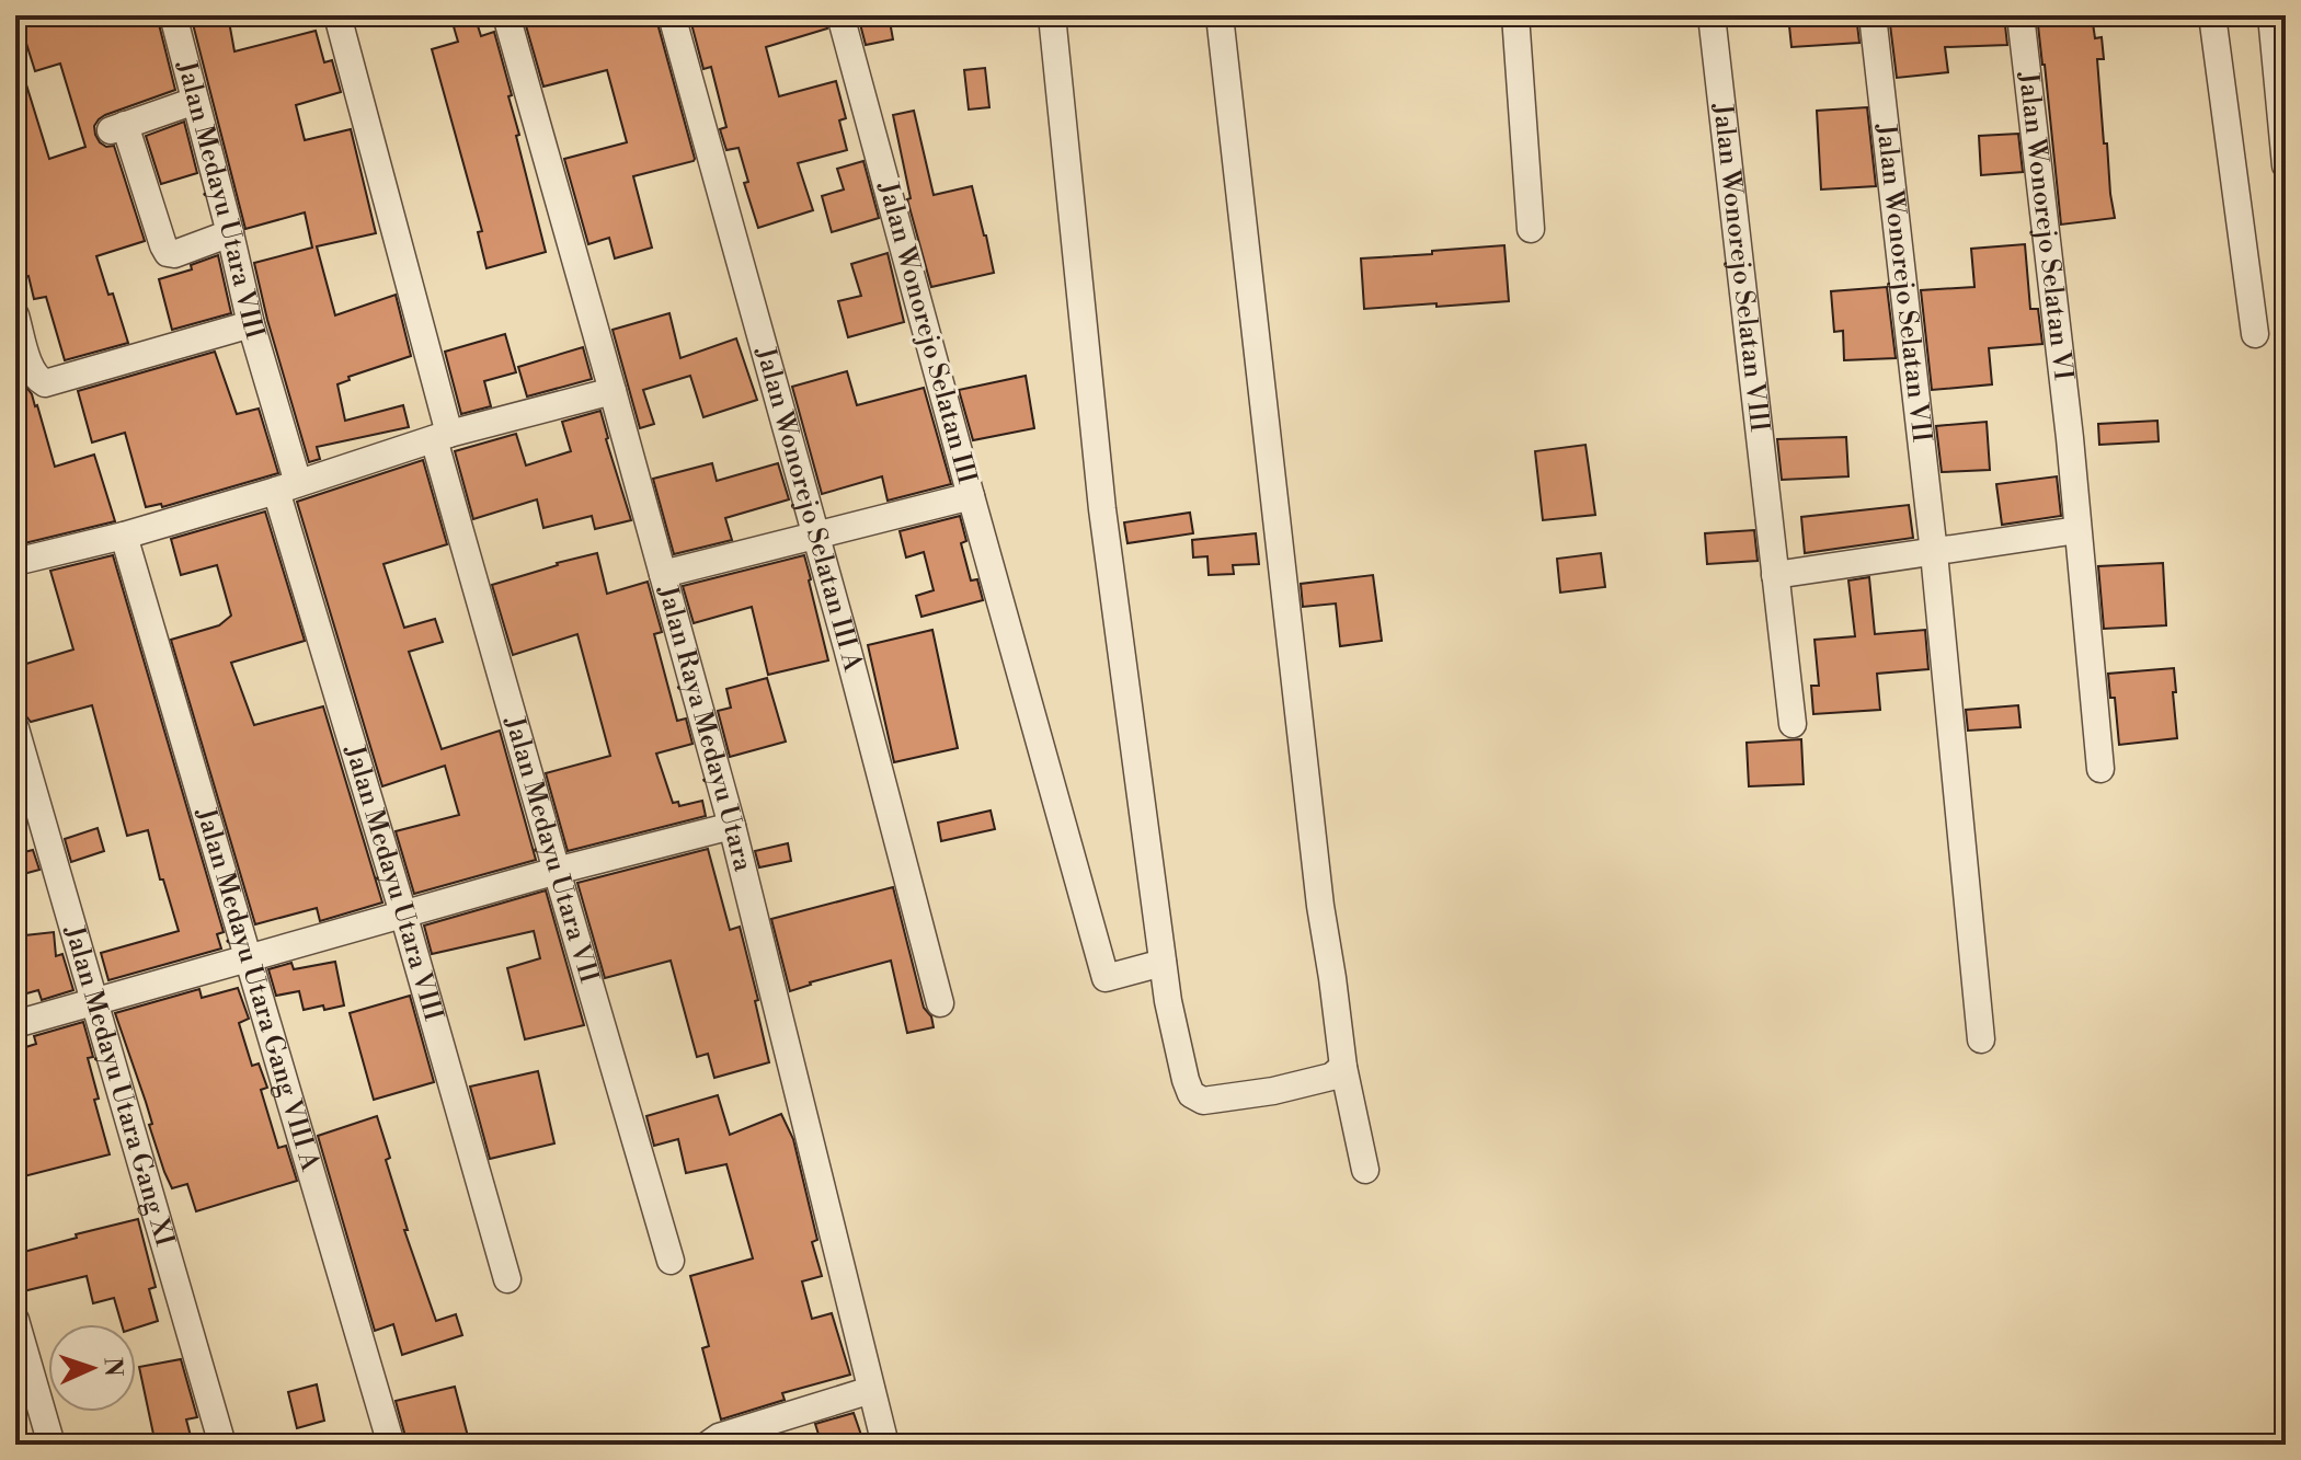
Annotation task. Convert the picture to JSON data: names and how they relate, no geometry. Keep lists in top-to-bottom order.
{
  "streets": {
    "street": [
      "Jalan Medayu Utara VIII",
      "Jalan Wonorejo Selatan VI",
      "Jalan Wonorejo Selatan VIII",
      "Jalan Wonorejo Selatan VII",
      "Jalan Wonorejo Selatan III",
      "Jalan Wonorejo Selatan III A",
      "Jalan Raya Medayu Utara",
      "Jalan Medayu Utara VII",
      "Jalan Medayu Utara Gang VIII A",
      "Jalan Medayu Utara Gang XI"
    ]
  },
  "crossings": [
    ["Jalan Wonorejo Selatan III", "Jalan Wonorejo Selatan III A"],
    ["Jalan Wonorejo Selatan III", "Jalan Raya Medayu Utara"]
  ],
  "north": "right"
}
